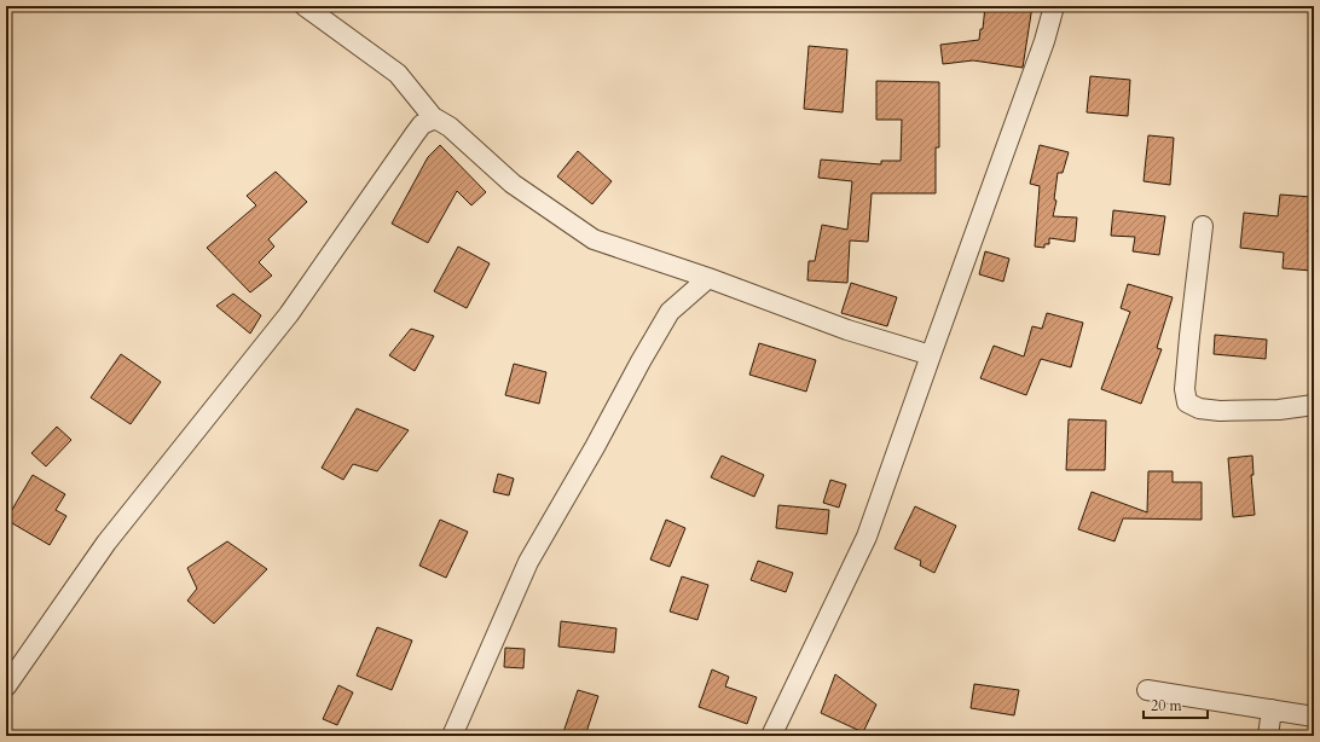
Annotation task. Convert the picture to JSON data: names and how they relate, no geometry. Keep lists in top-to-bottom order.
{
  "scale_bar": "20 m"
}
